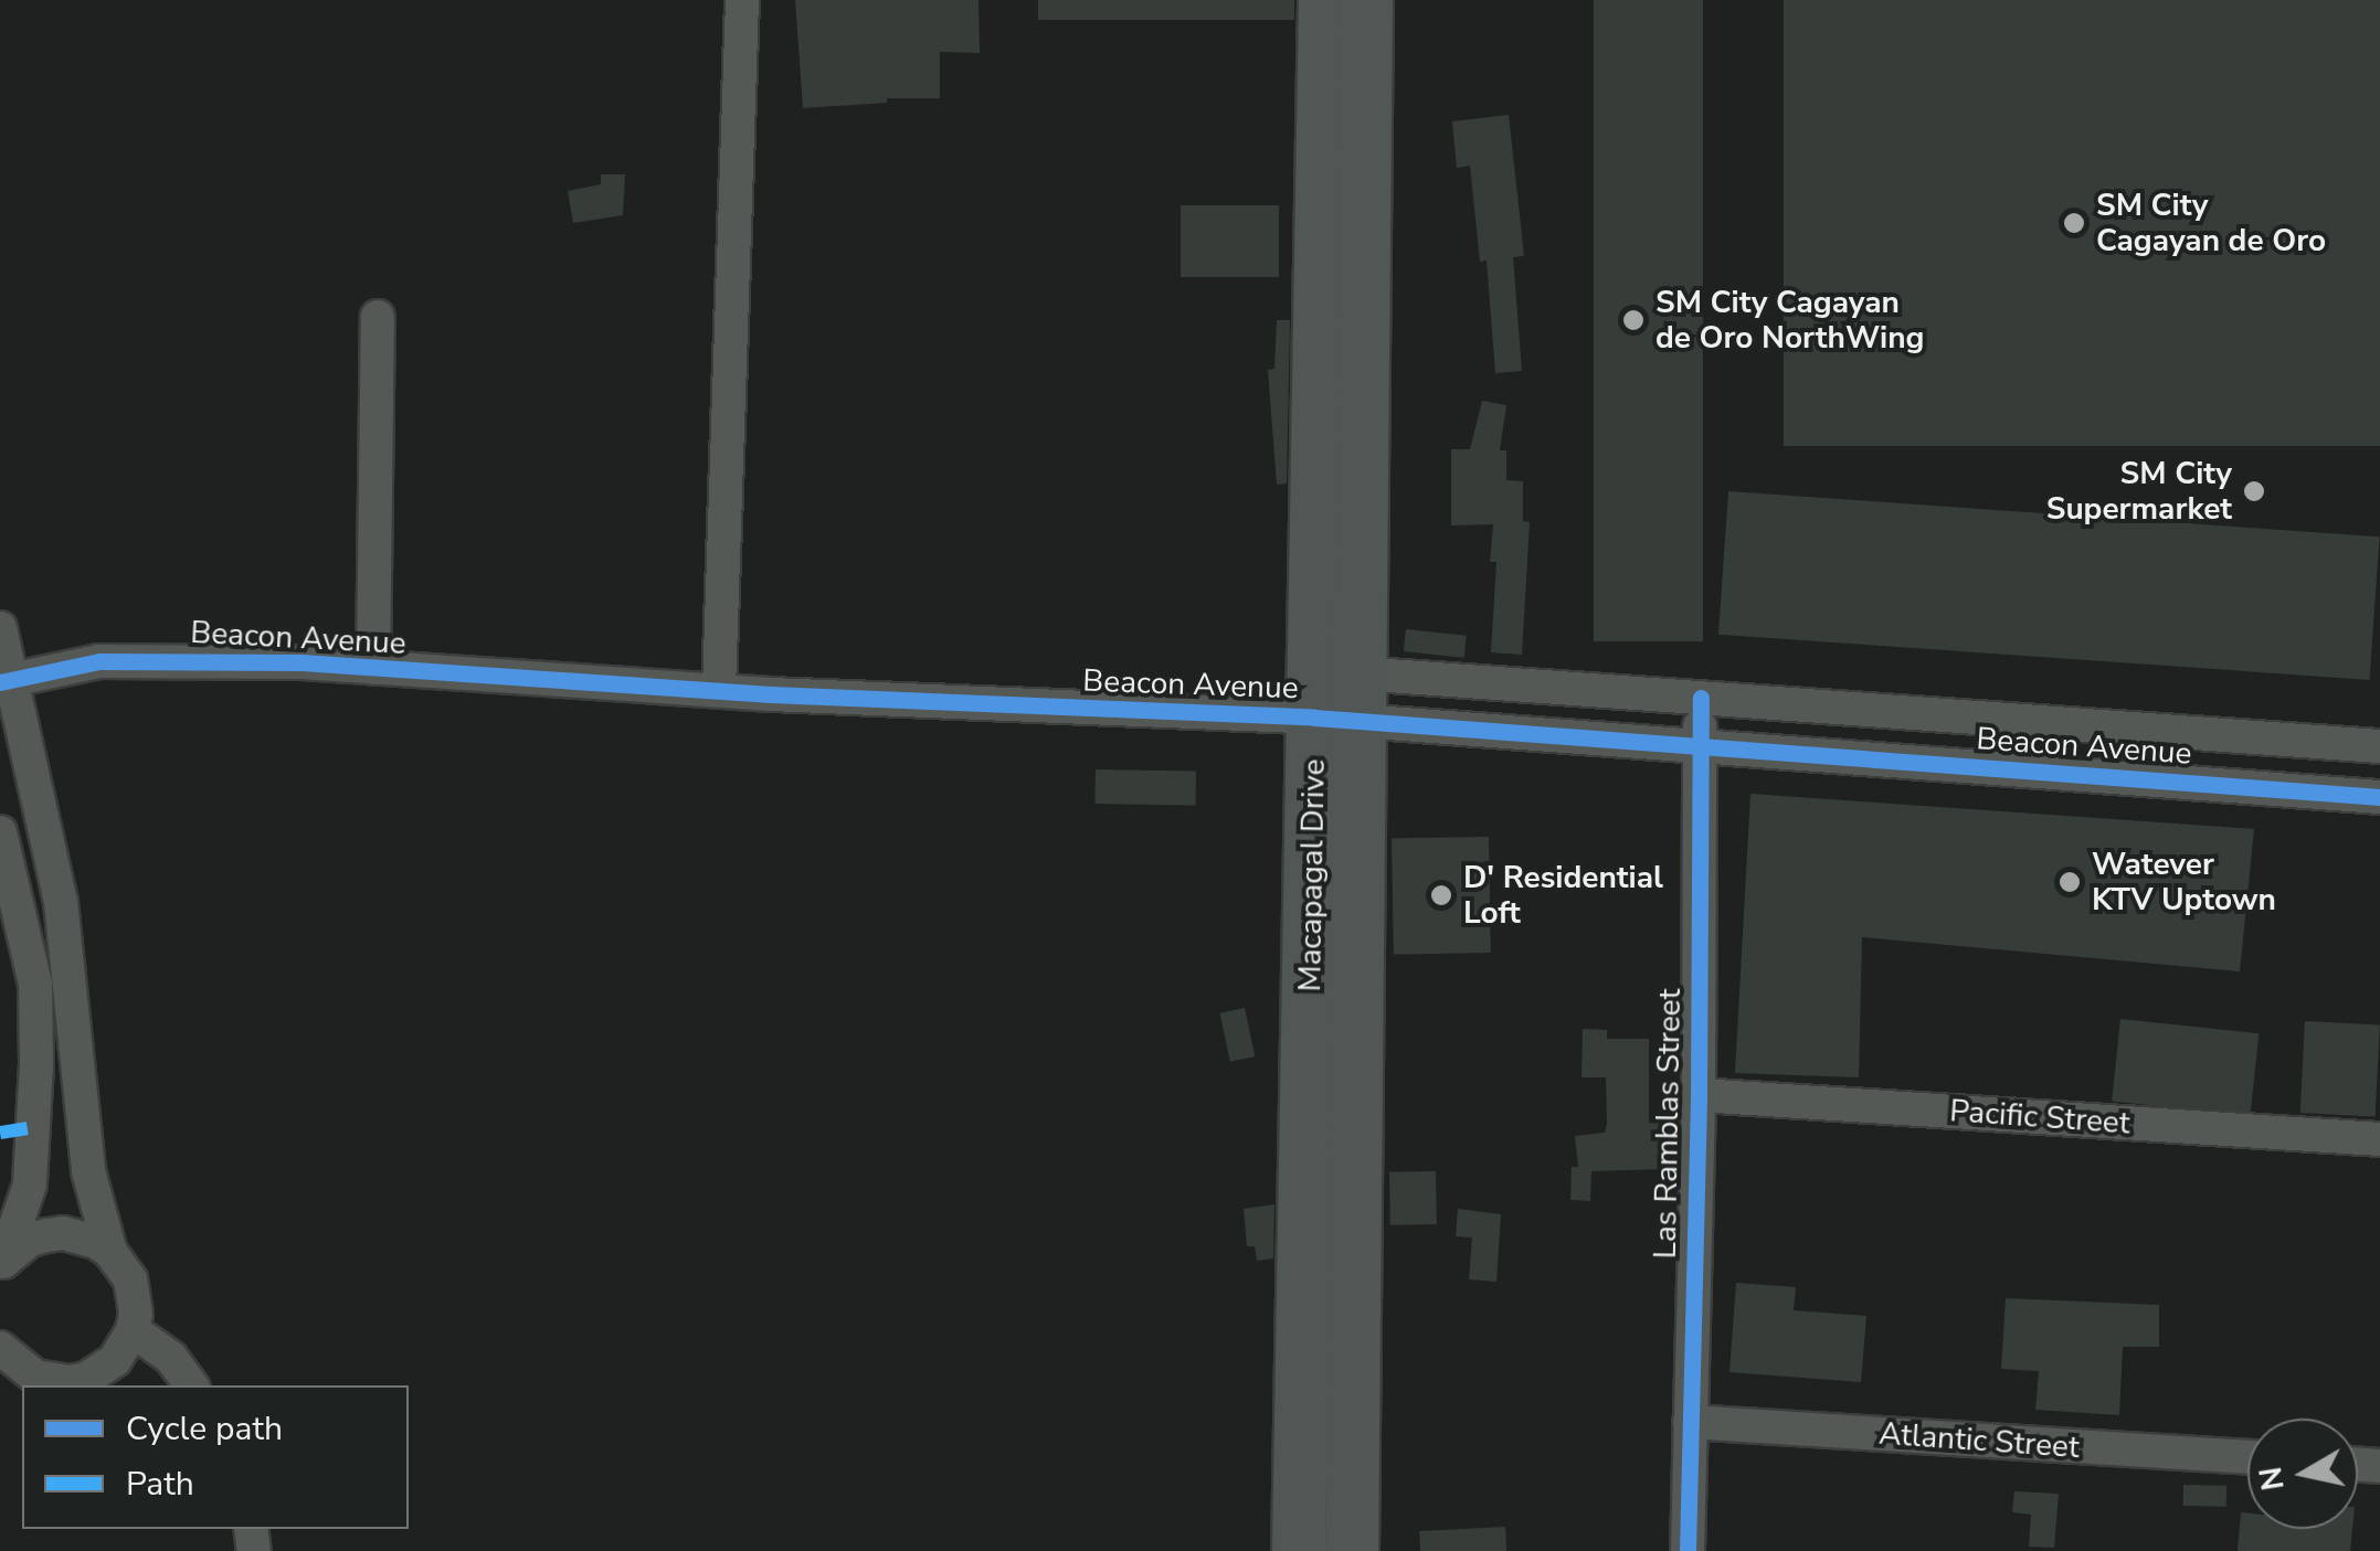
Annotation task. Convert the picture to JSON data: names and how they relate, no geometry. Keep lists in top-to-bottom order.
{
  "streets": {
    "main road": ["Macapagal Drive"],
    "street": [
      "Beacon Avenue",
      "Pacific Street",
      "Las Ramblas Street",
      "Atlantic Street"
    ]
  },
  "crossings": [
    ["Beacon Avenue", "Macapagal Drive"],
    ["Beacon Avenue", "Las Ramblas Street"],
    ["Pacific Street", "Las Ramblas Street"],
    ["Las Ramblas Street", "Atlantic Street"]
  ],
  "places": [
    "SM City Cagayan de Oro",
    "SM City Cagayan de Oro NorthWing",
    "SM City Supermarket",
    "Watever KTV Uptown",
    "D' Residential Loft"
  ],
  "legend": ["Cycle path", "Path"],
  "north": "left"
}
